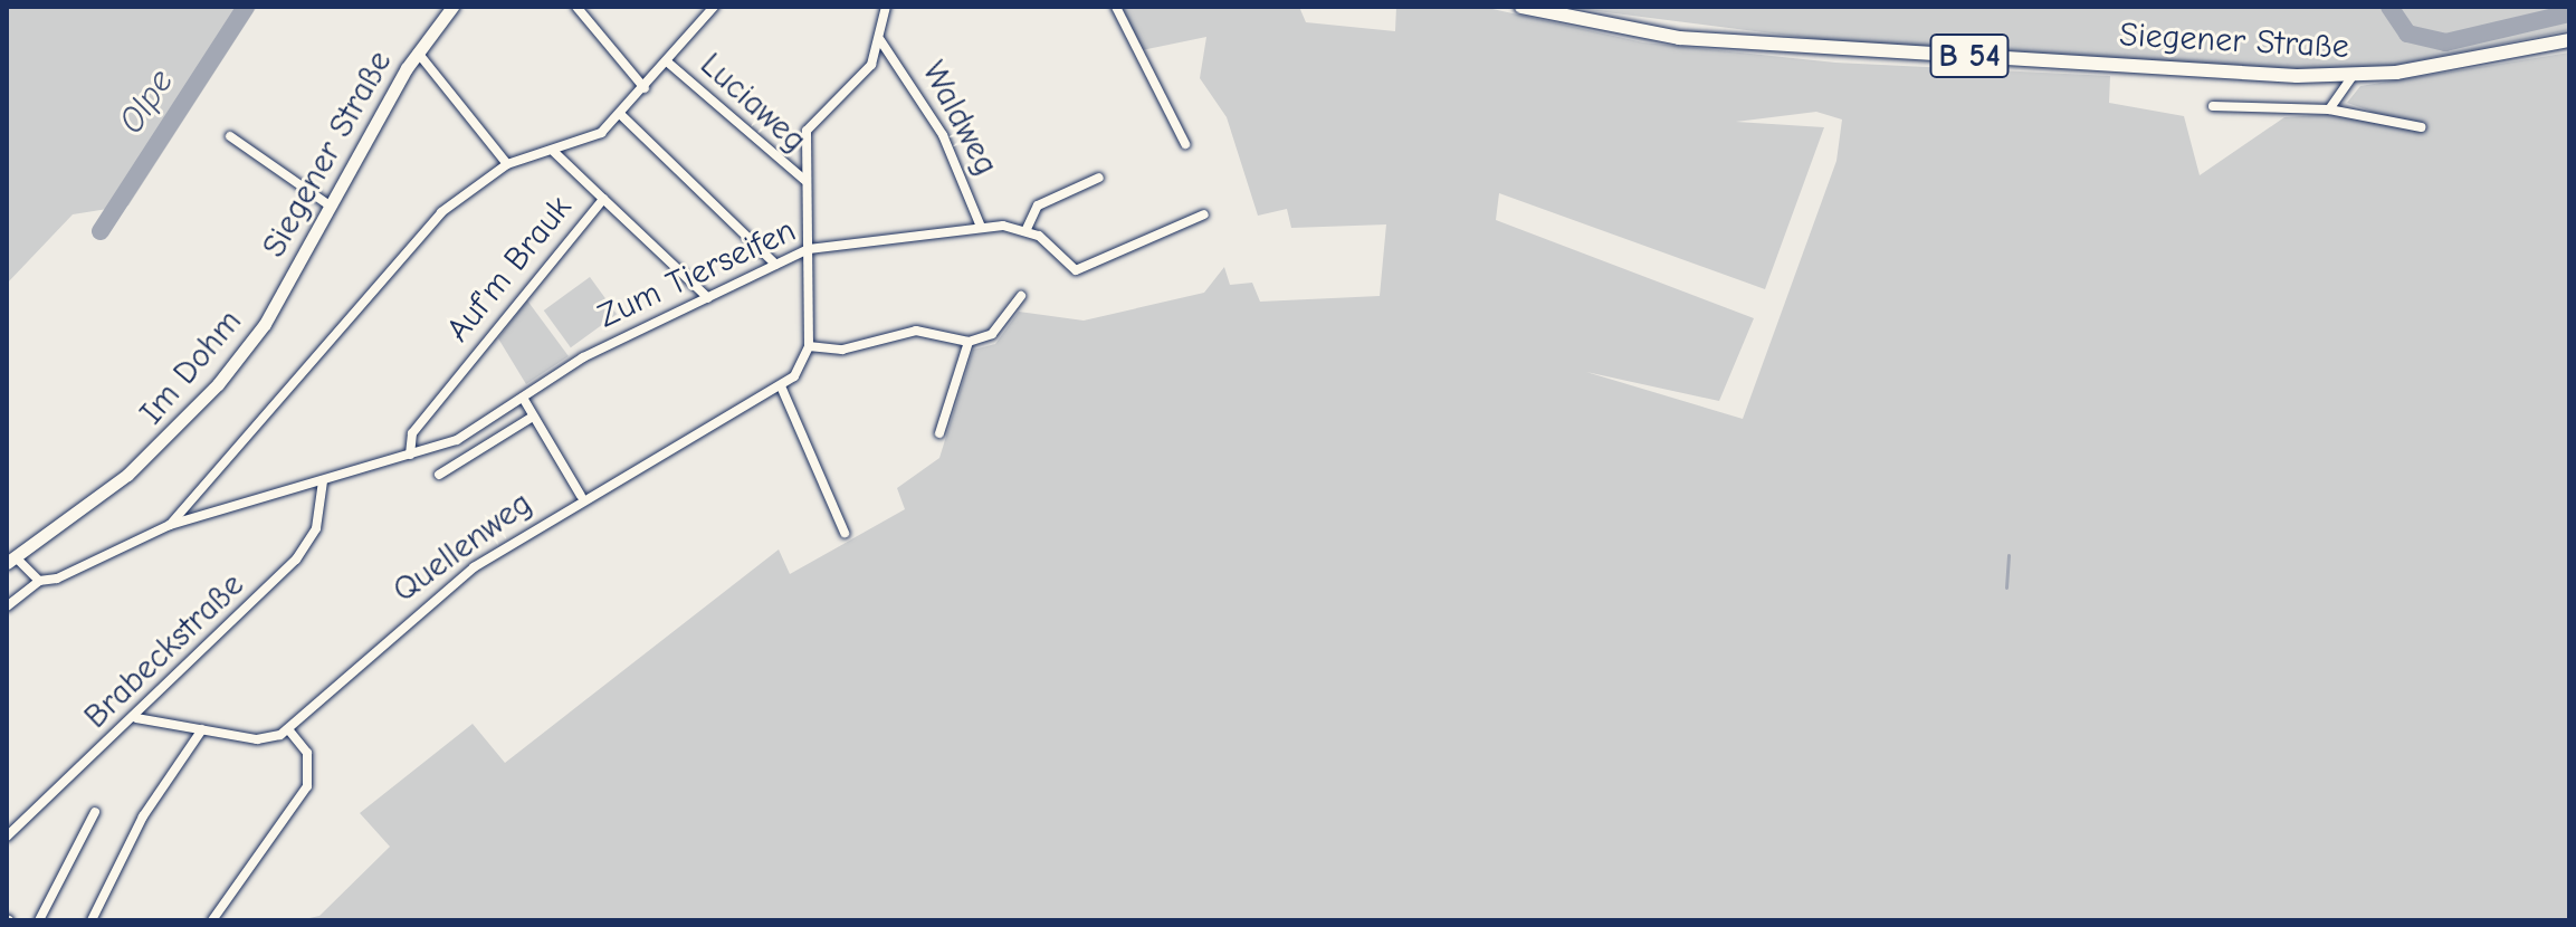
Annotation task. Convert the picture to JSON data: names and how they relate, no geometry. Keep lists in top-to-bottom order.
{
  "streets": {
    "main road": ["Siegener Straße", "B 54"],
    "street": [
      "Luciaweg",
      "Waldweg",
      "Auf'm Brauk",
      "Zum Tierseifen",
      "Im Dohm",
      "Quellenweg",
      "Brabeckstraße"
    ]
  },
  "crossings": [
    ["Siegener Straße", "Im Dohm"],
    ["Waldweg", "Zum Tierseifen"],
    ["Auf'm Brauk", "Zum Tierseifen"],
    ["Zum Tierseifen", "Brabeckstraße"]
  ],
  "water": ["Olpe"]
}
